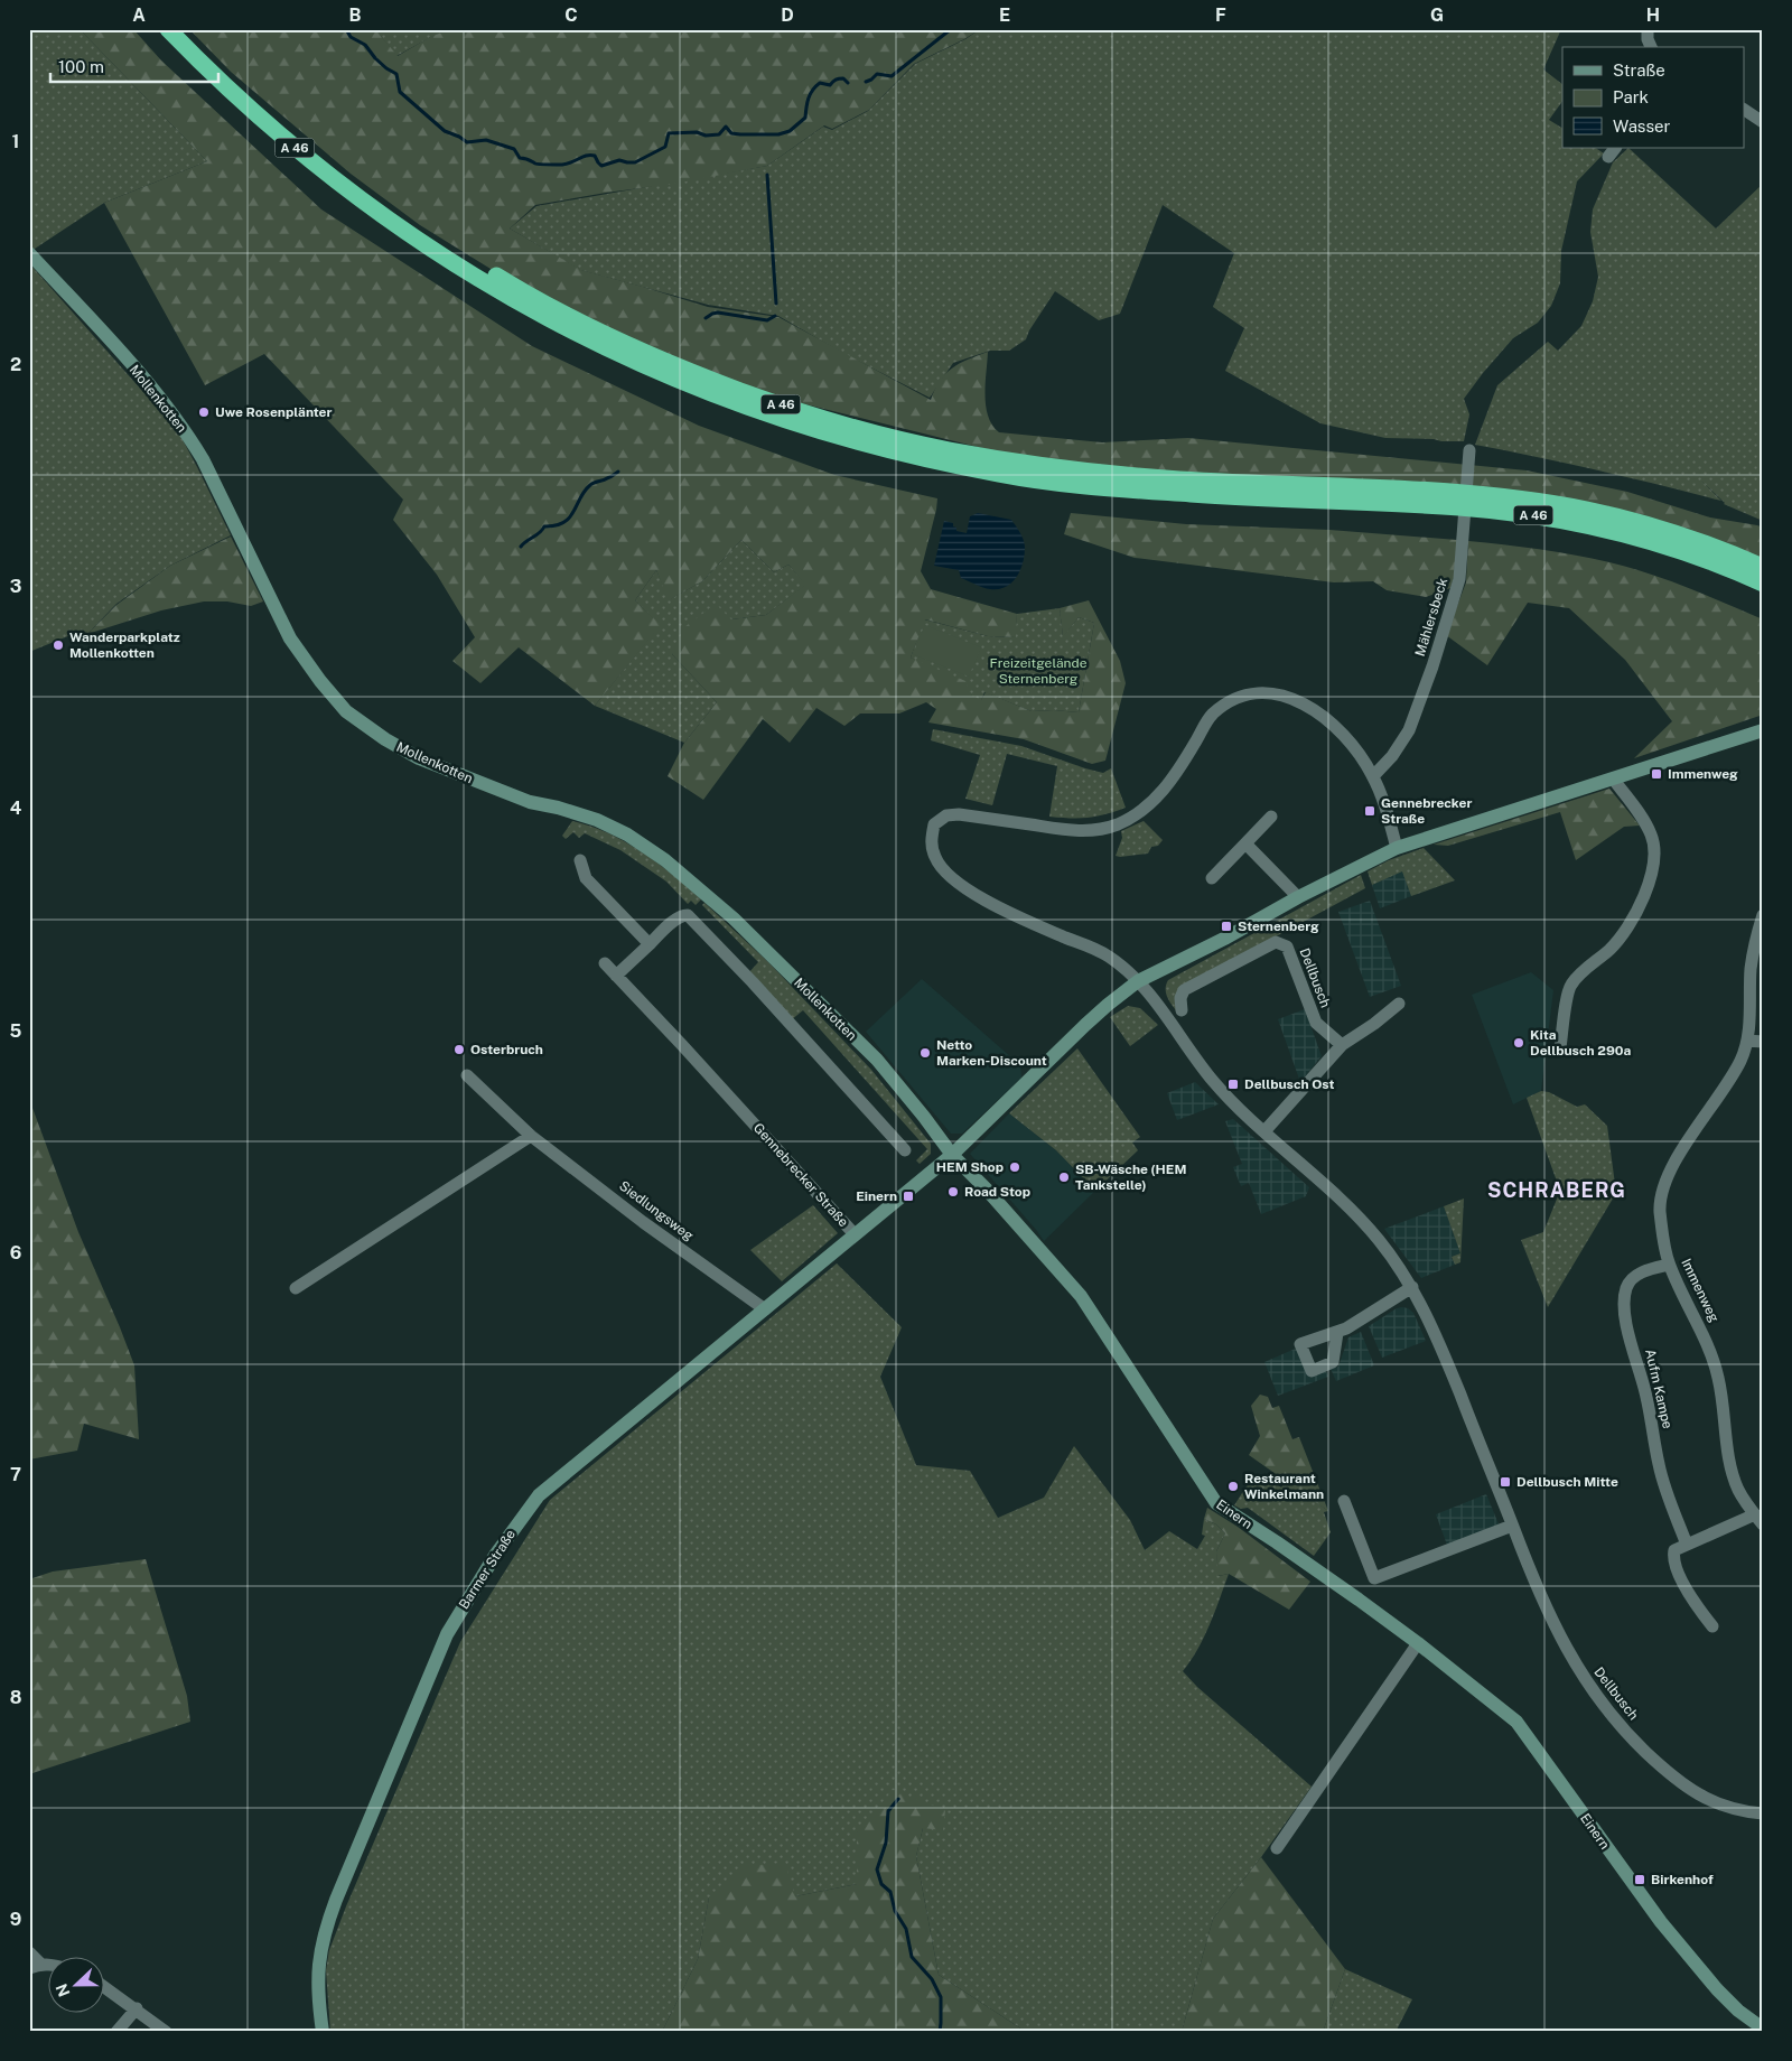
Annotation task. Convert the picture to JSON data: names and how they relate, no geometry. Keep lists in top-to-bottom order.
{
  "streets": {
    "highway": ["A 46"],
    "main road": [
      "Mollenkotten",
      "Gennebrecker Straße",
      "Einern",
      "Barmer Straße"
    ],
    "street": [
      "Mählersbeck",
      "Dellbusch",
      "Siedlungsweg",
      "Immenweg",
      "Aufm Kampe"
    ]
  },
  "crossings": [
    ["Mollenkotten", "Gennebrecker Straße"],
    ["Mollenkotten", "Einern"],
    ["Dellbusch", "Gennebrecker Straße"],
    ["Gennebrecker Straße", "Einern"],
    ["Gennebrecker Straße", "Barmer Straße"],
    ["Siedlungsweg", "Barmer Straße"],
    ["Immenweg", "Aufm Kampe"]
  ],
  "districts": ["SCHRABERG"],
  "parks": ["Freizeitgelände Sternenberg"],
  "places": {
    "other": [
      "Uwe Rosenplänter",
      "Wanderparkplatz Mollenkotten",
      "Kita Dellbusch 290a",
      "Osterbruch",
      "Netto Marken-Discount",
      "HEM Shop",
      "SB-Wäsche (HEM Tankstelle)",
      "Road Stop",
      "Restaurant Winkelmann"
    ],
    "transit": [
      "Immenweg",
      "Gennebrecker Straße",
      "Sternenberg",
      "Dellbusch Ost",
      "Einern",
      "Dellbusch Mitte",
      "Birkenhof"
    ]
  },
  "legend": ["Straße", "Park", "Wasser"],
  "scale_bar": "100 m",
  "north": "left",
  "grid": {
    "columns": [
      "A",
      "B",
      "C",
      "D",
      "E",
      "F",
      "G",
      "H"
    ],
    "rows": [
      "1",
      "2",
      "3",
      "4",
      "5",
      "6",
      "7",
      "8",
      "9"
    ]
  }
}
